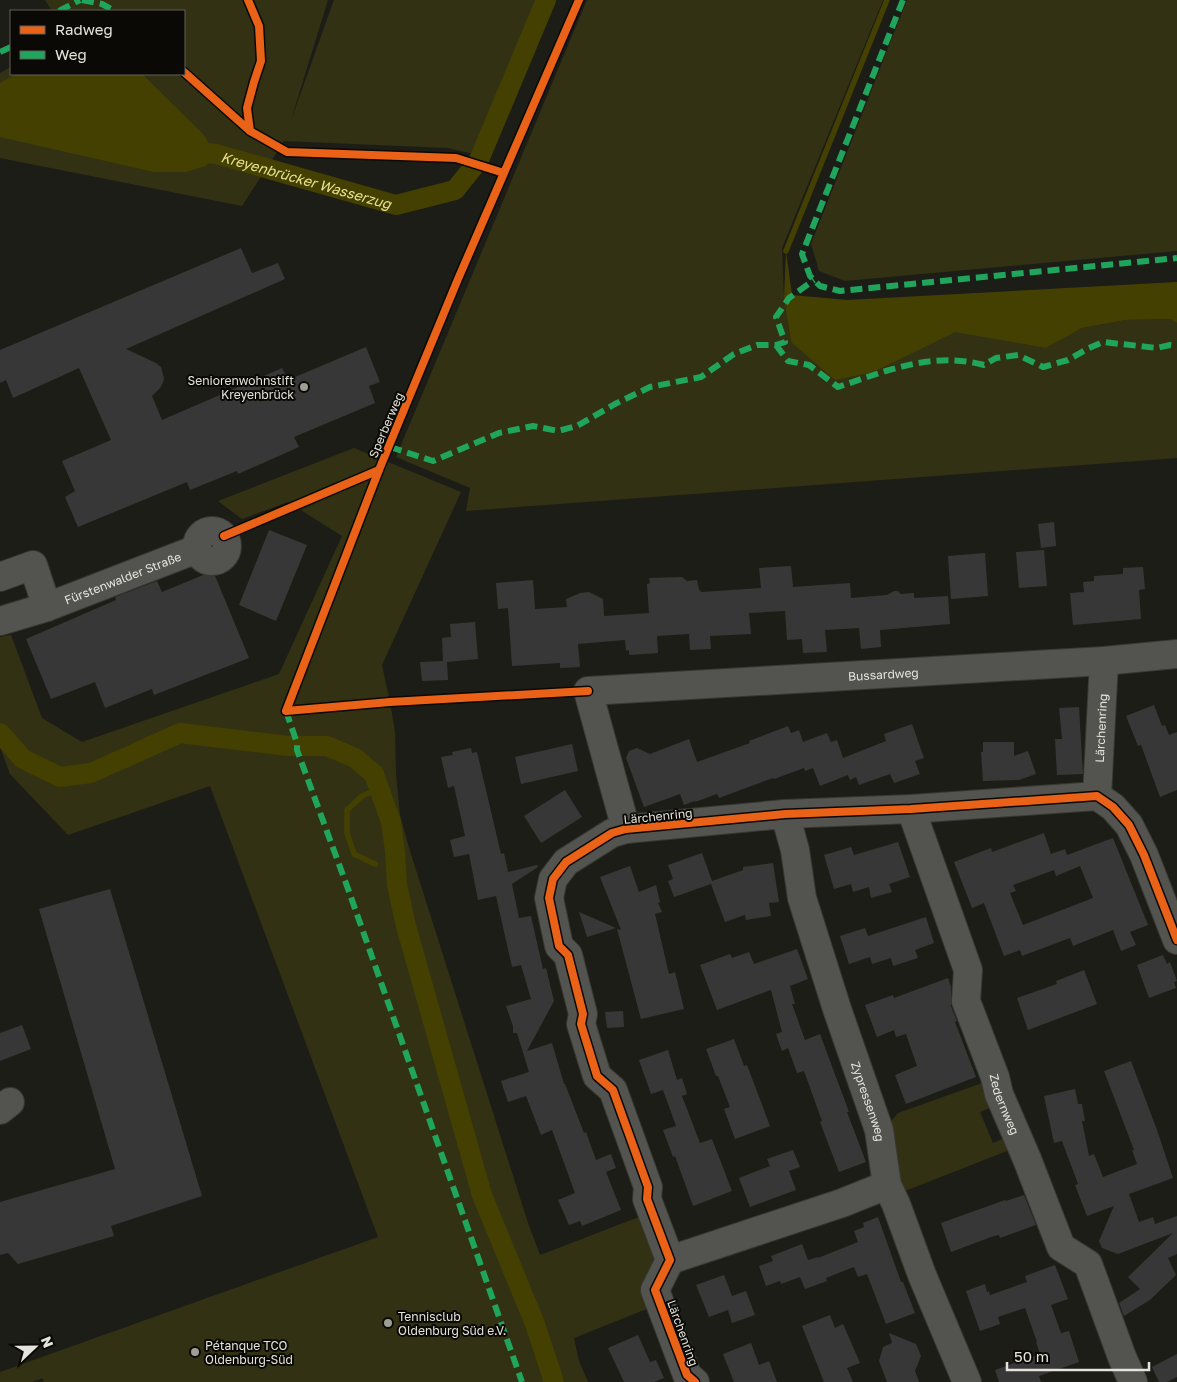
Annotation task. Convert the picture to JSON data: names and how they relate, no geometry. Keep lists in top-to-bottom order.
{
  "streets": {
    "street": [
      "Fürstenwalder Straße",
      "Bussardweg",
      "Lärchenring",
      "Zypressenweg",
      "Zedernweg"
    ],
    "cycle path": ["Sperberweg"]
  },
  "crossings": [
    ["Bussardweg", "Lärchenring"],
    ["Lärchenring", "Zypressenweg"],
    ["Lärchenring", "Zedernweg"]
  ],
  "water": ["Kreyenbrücker Wasserzug"],
  "places": ["Seniorenwohnstift Kreyenbrück", "Tennisclub Oldenburg Süd e.V.", "Pétanque TCO Oldenburg-Süd"],
  "legend": ["Radweg", "Weg"],
  "scale_bar": "50 m",
  "north": "right"
}
